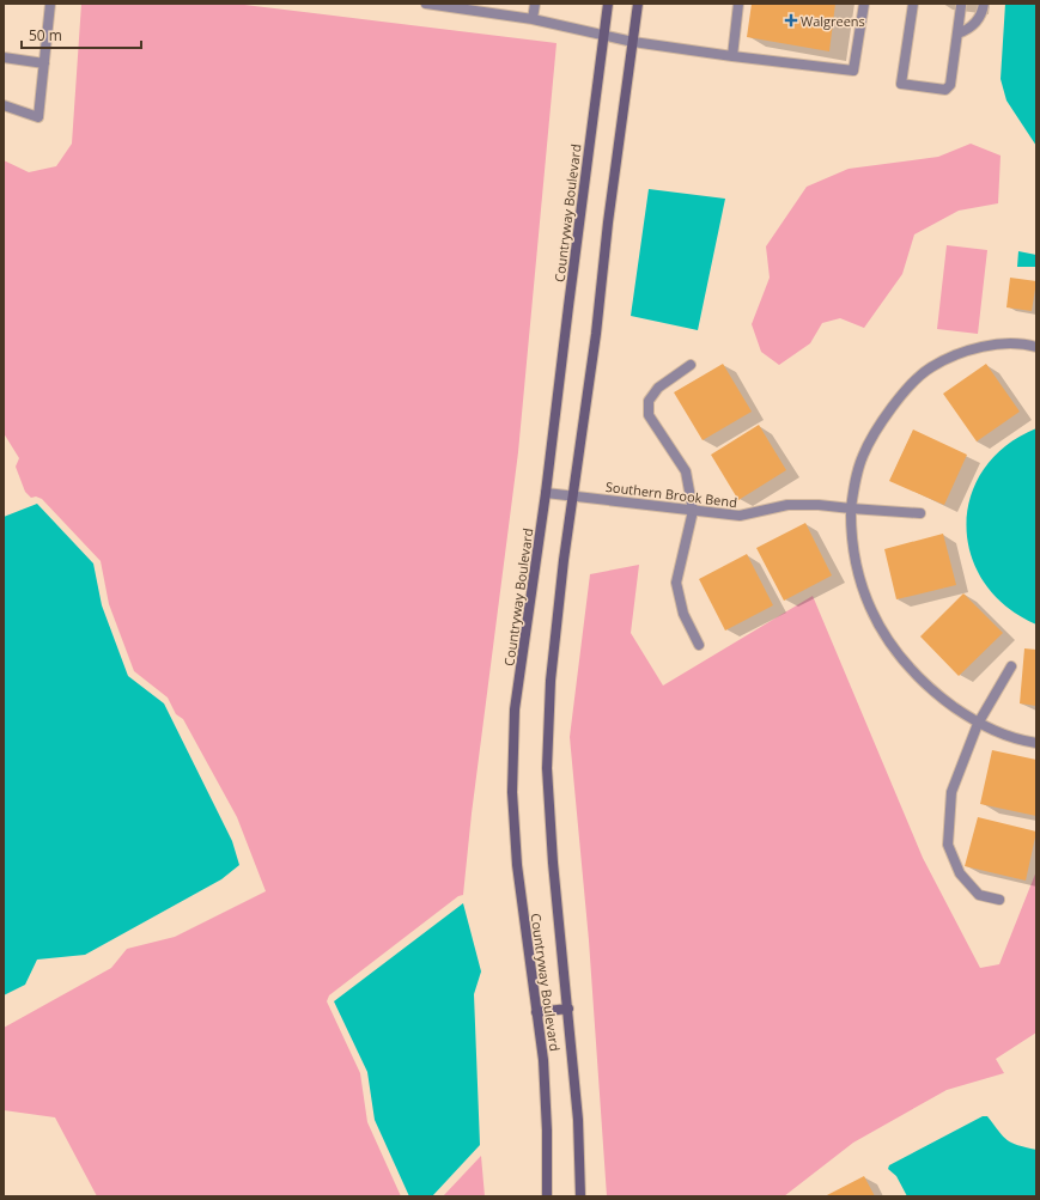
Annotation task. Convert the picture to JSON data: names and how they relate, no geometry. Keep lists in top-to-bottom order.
{
  "streets": {
    "street": ["Countryway Boulevard", "Southern Brook Bend"]
  },
  "crossings": [
    ["Countryway Boulevard", "Southern Brook Bend"]
  ],
  "places": {
    "health": ["Walgreens"]
  },
  "scale_bar": "50 m"
}
